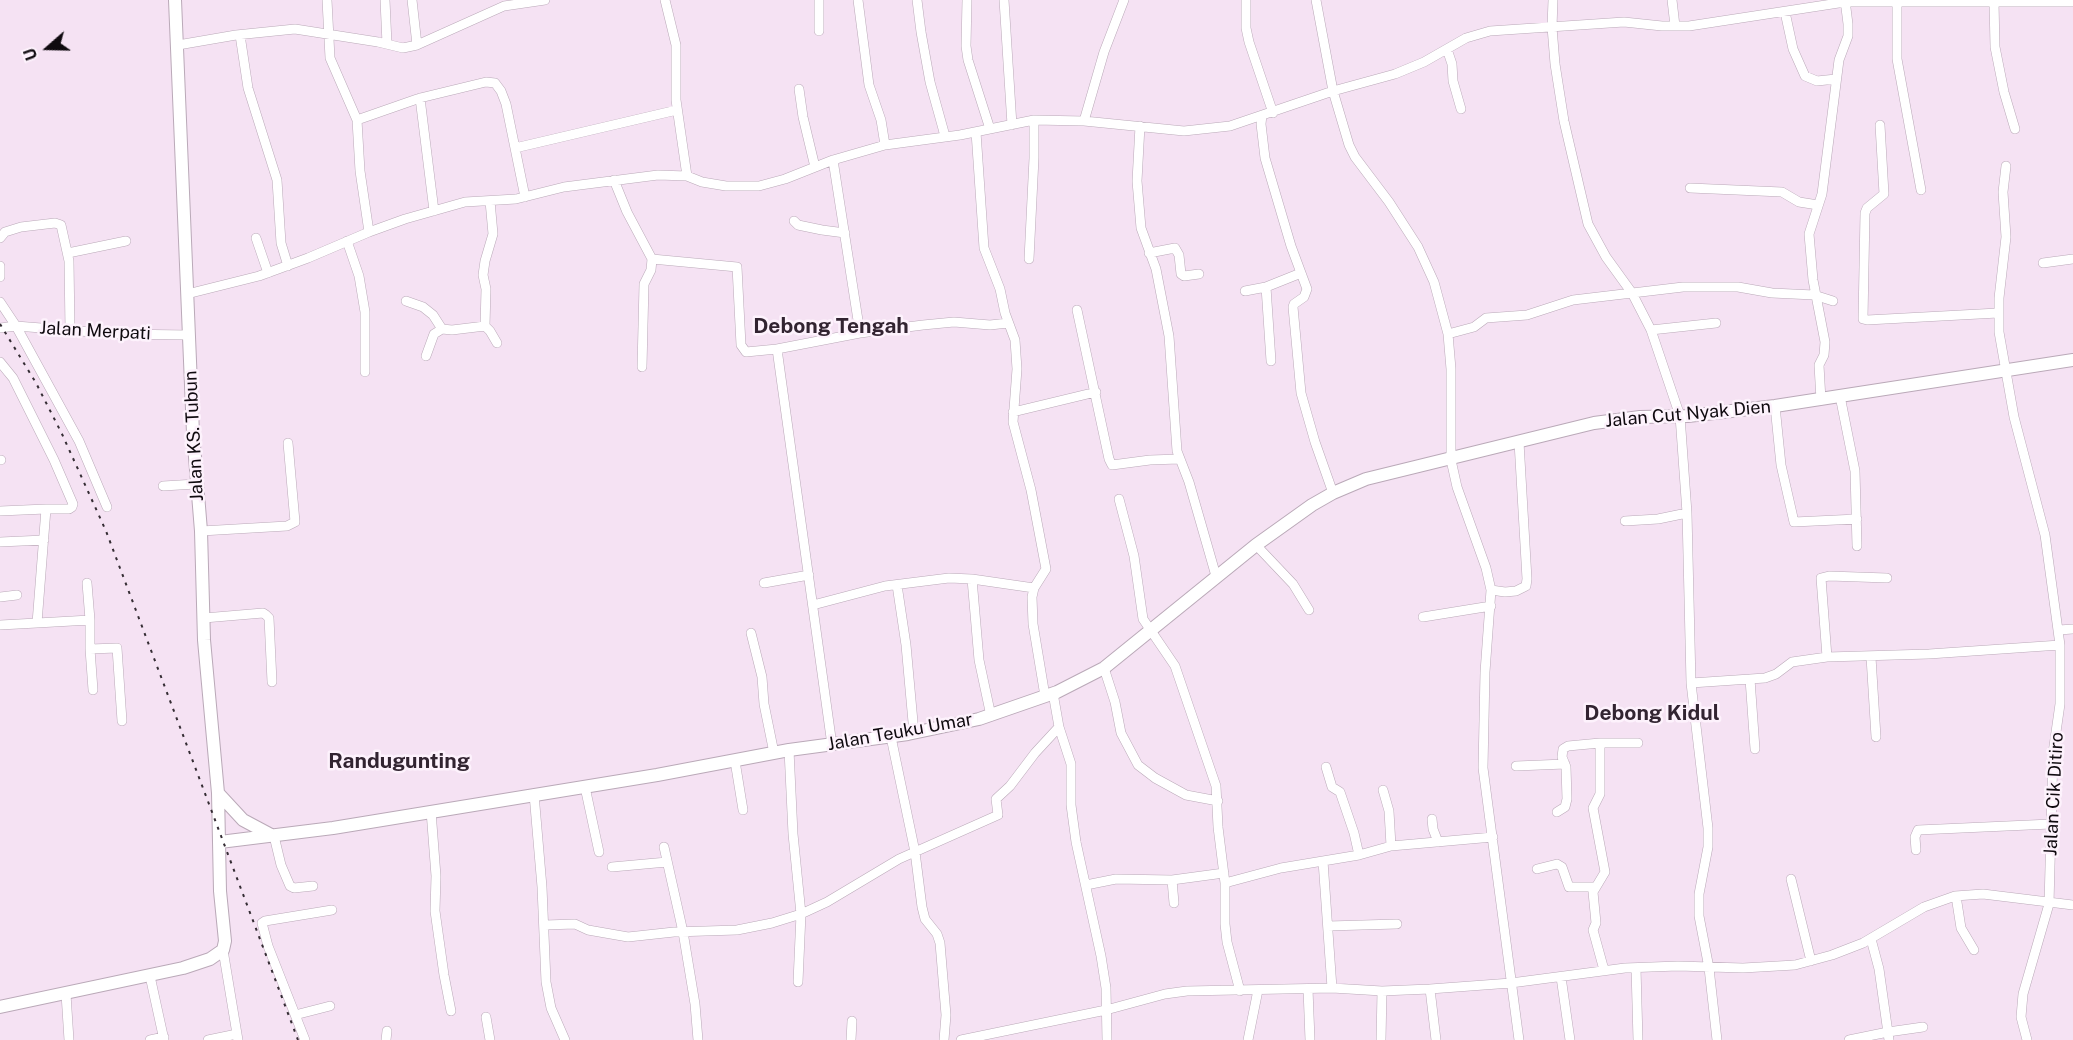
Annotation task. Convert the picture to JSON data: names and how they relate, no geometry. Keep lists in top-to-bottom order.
{
  "streets": {
    "main road": ["Jalan Cut Nyak Dien", "Jalan KS. Tubun", "Jalan Teuku Umar"],
    "street": ["Jalan Merpati", "Jalan Cik Ditiro"]
  },
  "crossings": [
    ["Jalan Merpati", "Jalan KS. Tubun"],
    ["Jalan Cut Nyak Dien", "Jalan Teuku Umar"],
    ["Jalan Cut Nyak Dien", "Jalan Cik Ditiro"],
    ["Jalan KS. Tubun", "Jalan Teuku Umar"]
  ],
  "districts": ["Debong Tengah", "Debong Kidul", "Randugunting"],
  "north": "left"
}
